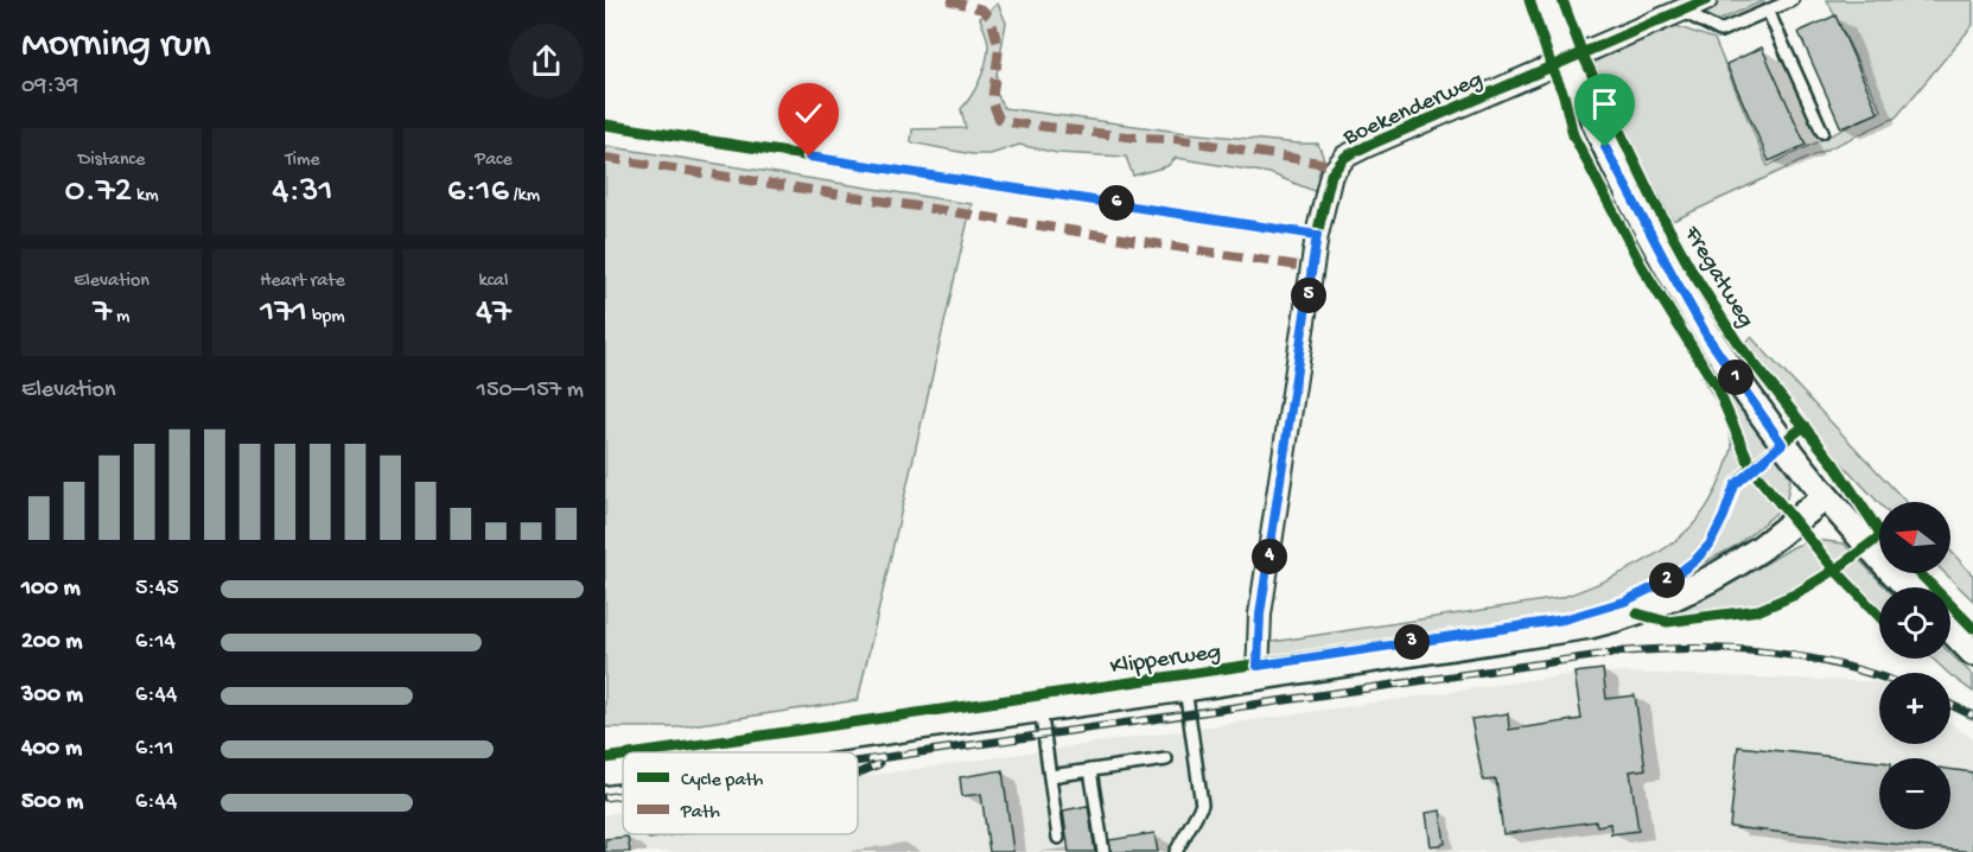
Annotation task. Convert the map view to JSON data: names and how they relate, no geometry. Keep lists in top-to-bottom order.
{
  "streets": {
    "street": ["Boekenderweg", "Fregatweg", "Klipperweg"]
  },
  "crossings": [
    ["Boekenderweg", "Fregatweg"],
    ["Boekenderweg", "Klipperweg"],
    ["Fregatweg", "Klipperweg"]
  ],
  "legend": ["Cycle path", "Path"],
  "north": "left",
  "page": {
    "heading": ["Morning run", "09:39"],
    "stats": [
      ["Distance", "0.72 km"],
      ["Time", "4:31"],
      ["Pace", "6:16 /km"],
      ["Elevation", "7 m"],
      ["Heart rate", "171 bpm"],
      ["kcal", "47"]
    ],
    "pins": [
      "6",
      "5",
      "1",
      "4",
      "2",
      "3"
    ],
    "chart": ["Elevation", "150–157 m"],
    "map_buttons": ["+", "−"],
    "list": [
      {
        "name": "100 m",
        "note": "5:45"
      },
      {
        "name": "200 m",
        "note": "6:14"
      },
      {
        "name": "300 m",
        "note": "6:44"
      },
      {
        "name": "400 m",
        "note": "6:11"
      },
      {
        "name": "500 m",
        "note": "6:44"
      }
    ]
  }
}
